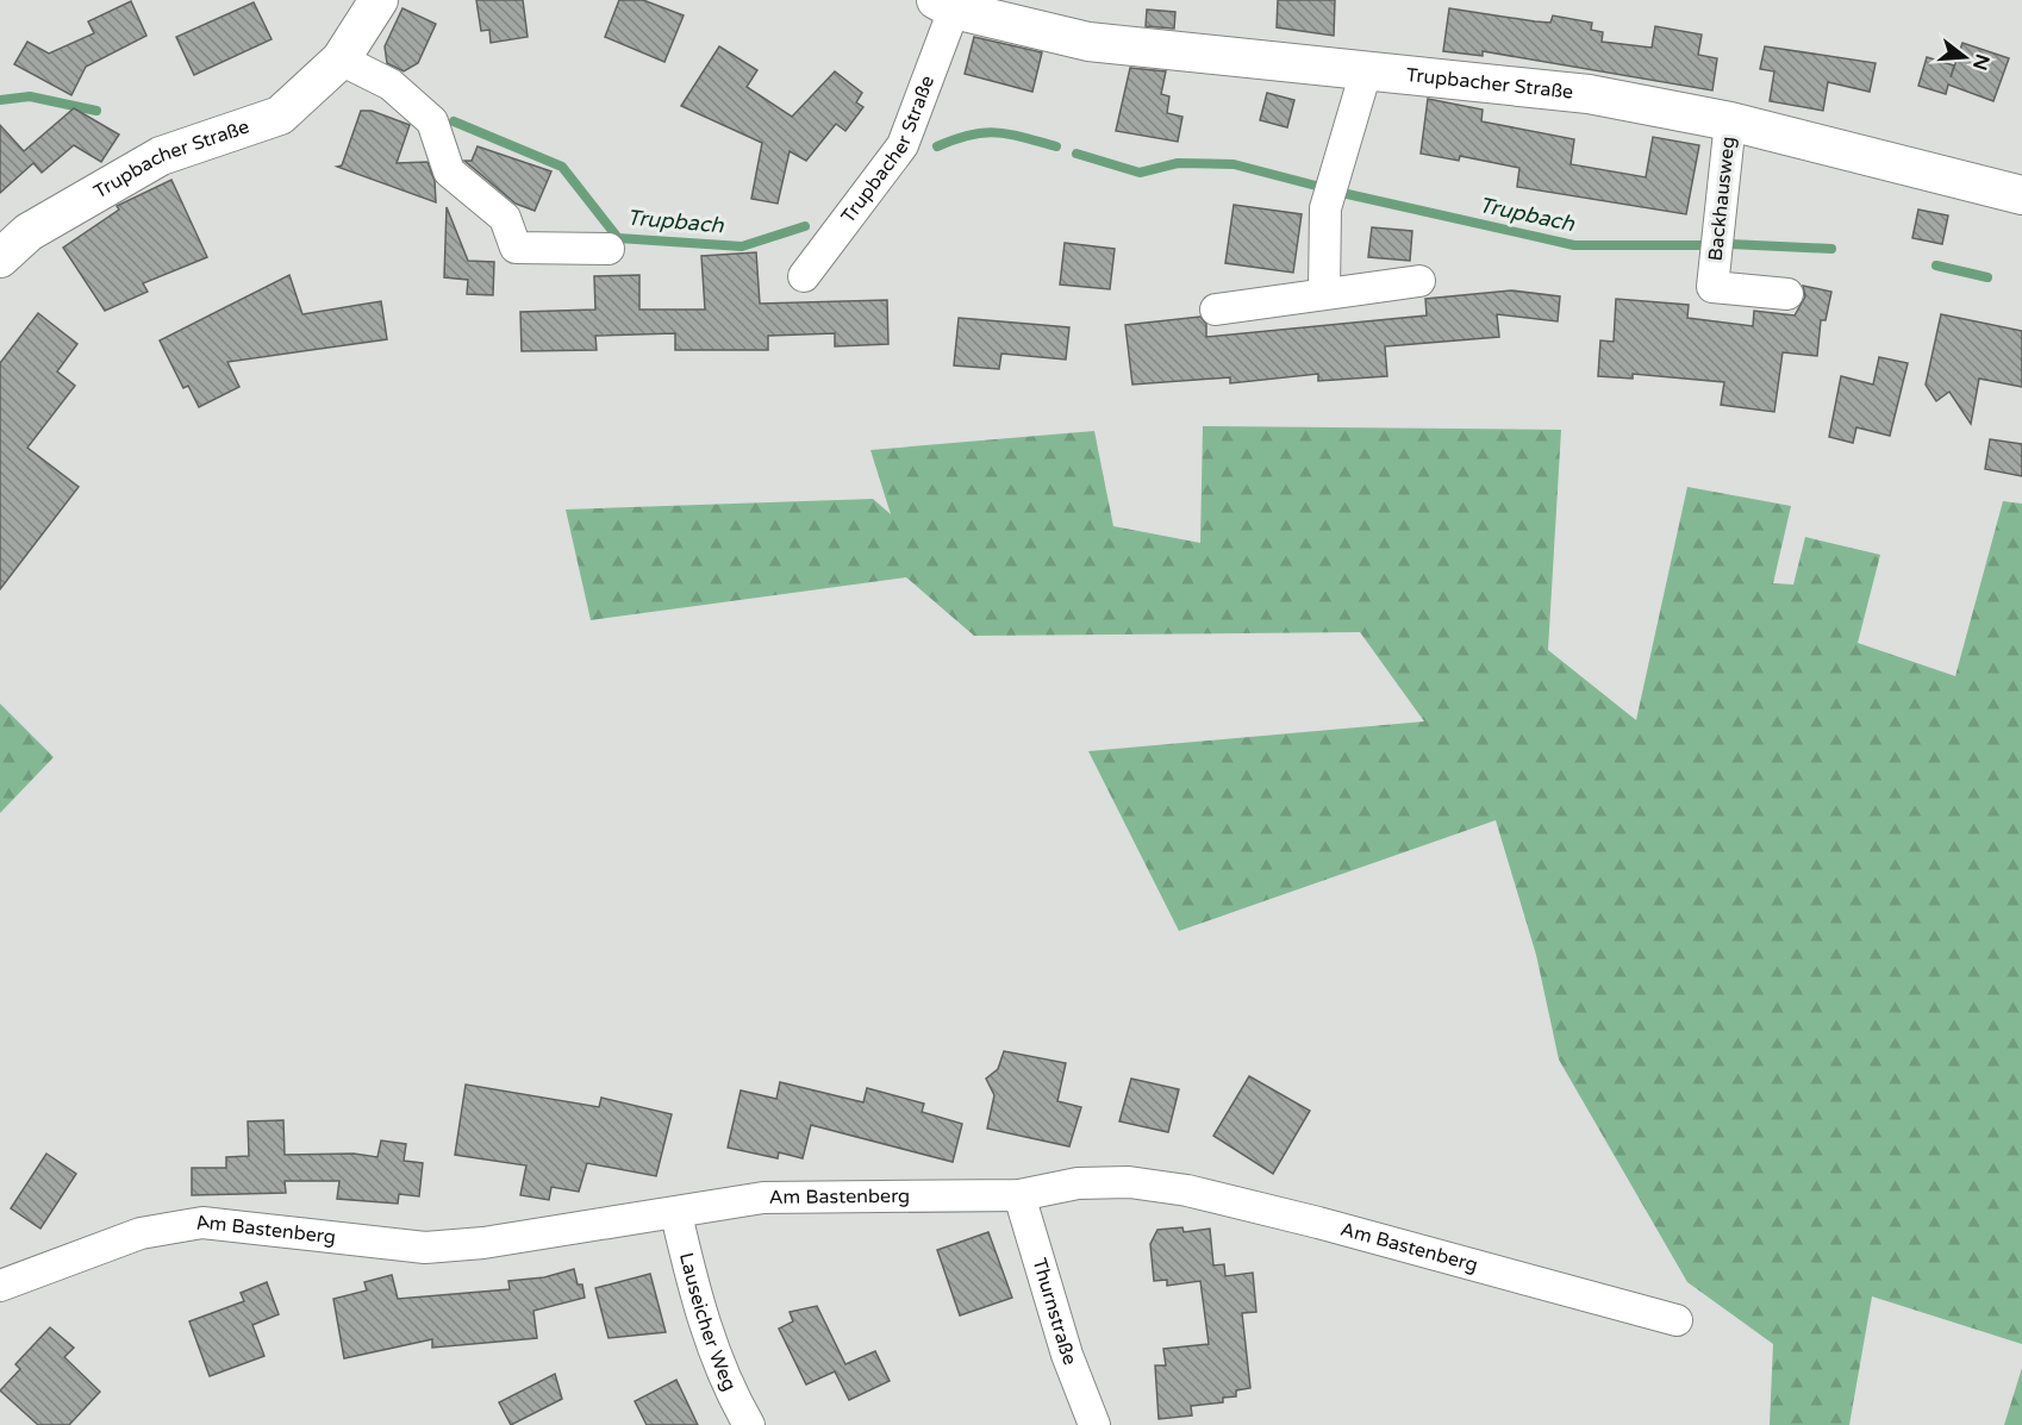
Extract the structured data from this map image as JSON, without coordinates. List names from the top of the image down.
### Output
{
  "streets": {
    "street": [
      "Trupbacher Straße",
      "Backhausweg",
      "Am Bastenberg",
      "Thurnstraße",
      "Lauseicher Weg"
    ]
  },
  "crossings": [
    ["Trupbacher Straße", "Backhausweg"],
    ["Am Bastenberg", "Thurnstraße"],
    ["Am Bastenberg", "Lauseicher Weg"]
  ],
  "water": ["Trupbach"],
  "north": "right"
}
